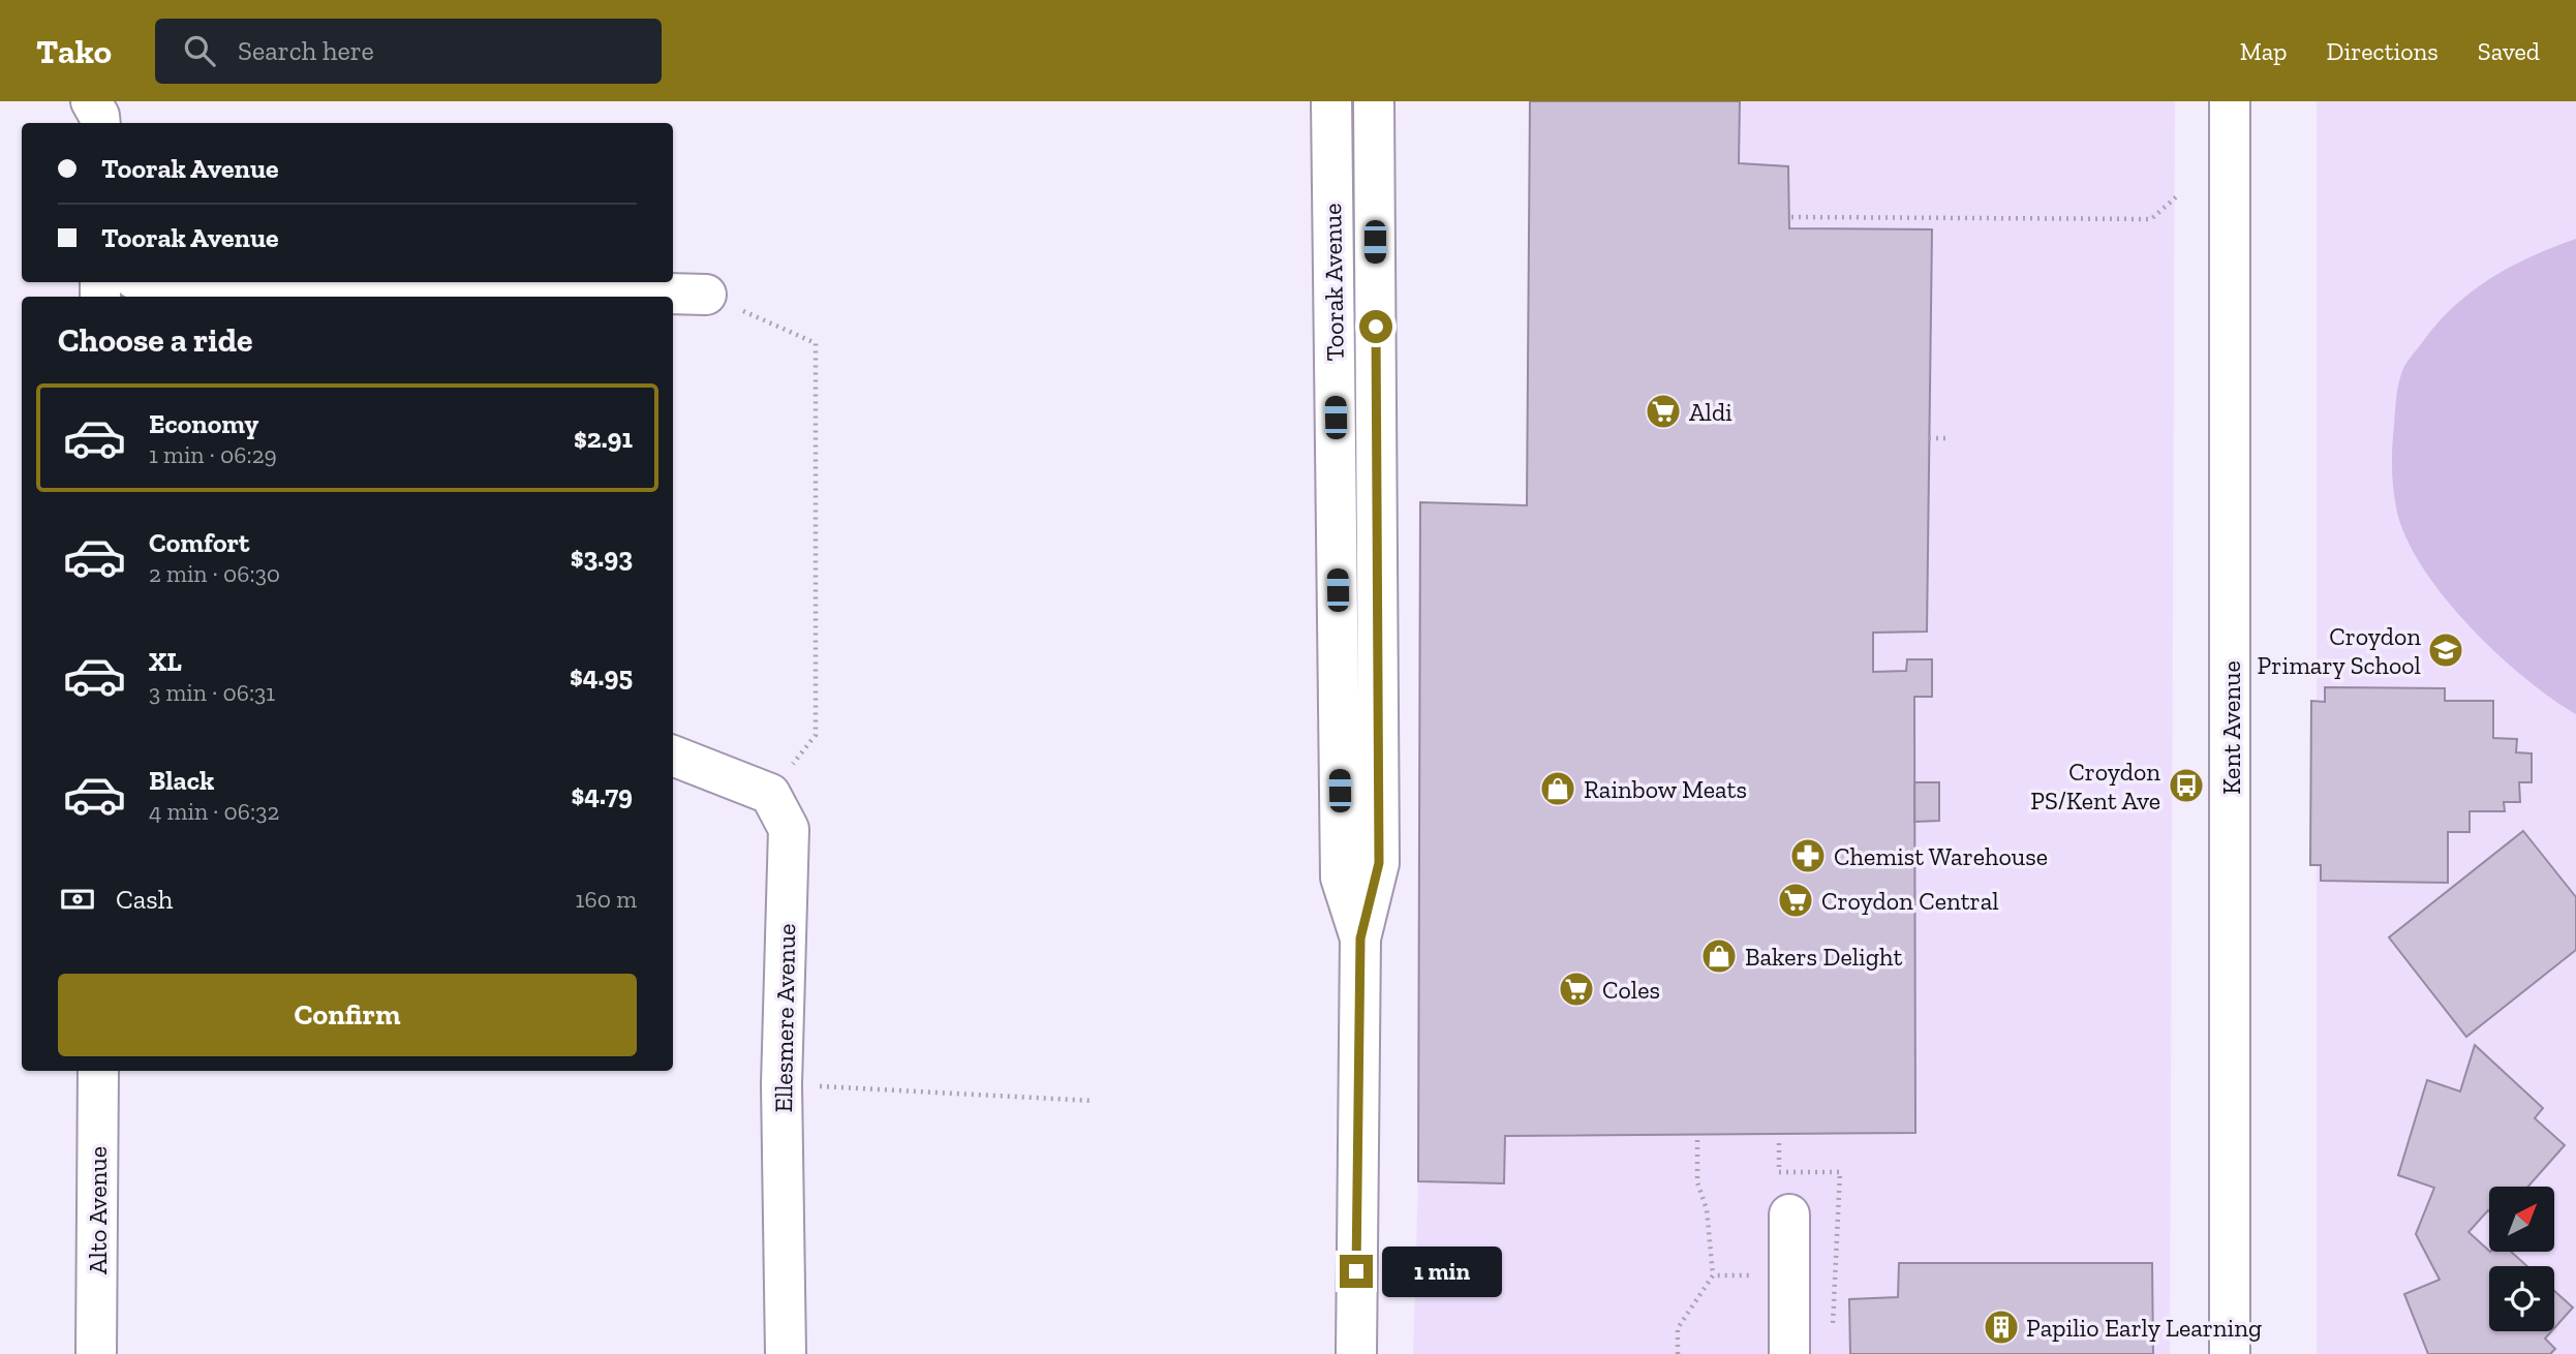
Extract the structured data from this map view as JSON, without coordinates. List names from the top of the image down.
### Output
{
  "streets": {
    "street": [
      "Toorak Avenue",
      "Kent Avenue",
      "Ellesmere Avenue",
      "Alto Avenue"
    ]
  },
  "places": {
    "supermarket": ["Aldi", "Croydon Central", "Coles"],
    "school or university": ["Croydon Primary School"],
    "bus stop": ["Croydon PS/Kent Ave"],
    "shop": ["Rainbow Meats", "Bakers Delight"],
    "pharmacy": ["Chemist Warehouse"],
    "building": ["Papilio Early Learning"]
  },
  "north": "top right",
  "page": {
    "header": "Tako",
    "search": "Search here",
    "nav": ["Map", "Directions", "Saved"],
    "banner": ["Toorak Avenue", "Toorak Avenue"],
    "heading": "Choose a ride",
    "list": [
      {
        "name": "Economy",
        "note": "1 min · 06:29",
        "value": "$2.91"
      },
      {
        "name": "Comfort",
        "note": "2 min · 06:30",
        "value": "$3.93"
      },
      {
        "name": "XL",
        "note": "3 min · 06:31",
        "value": "$4.95"
      },
      {
        "name": "Black",
        "note": "4 min · 06:32",
        "value": "$4.79"
      }
    ],
    "pay": ["Cash", "160 m"],
    "buttons": "Confirm",
    "bubble": "1 min"
  }
}
